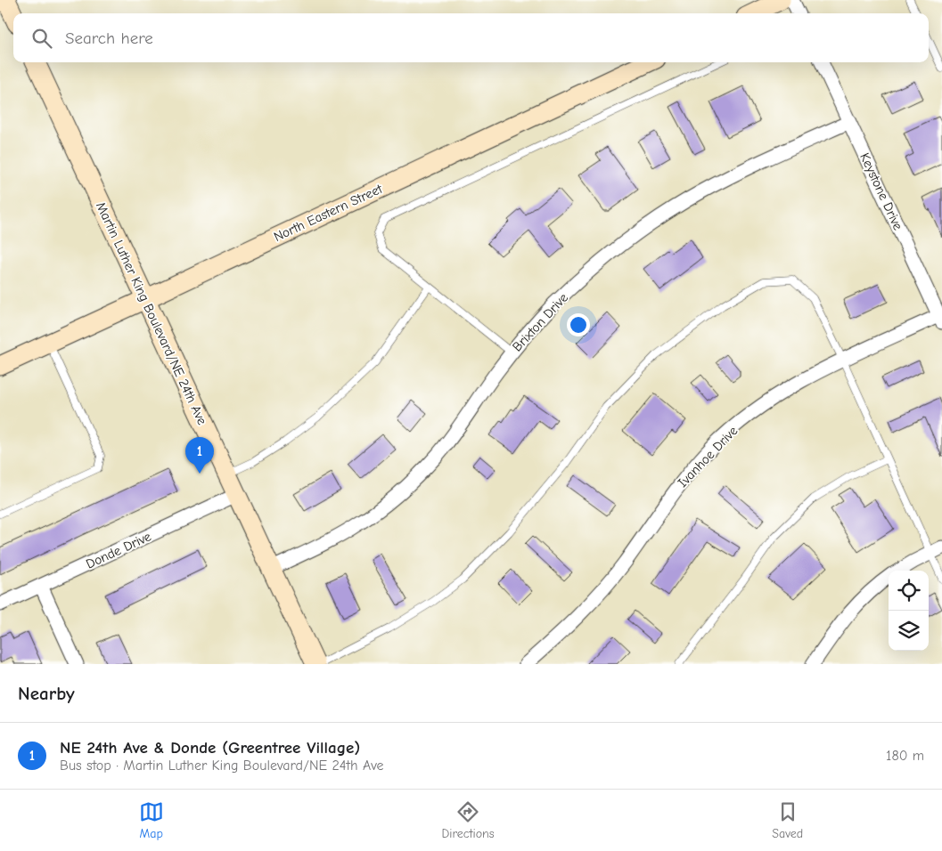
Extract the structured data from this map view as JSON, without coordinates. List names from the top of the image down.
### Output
{
  "streets": {
    "main road": ["North Eastern Street", "Martin Luther King Boulevard/NE 24th Ave"],
    "street": [
      "Keystone Drive",
      "Brixton Drive",
      "Ivanhoe Drive",
      "Donde Drive"
    ]
  },
  "crossings": [
    ["Keystone Drive", "Brixton Drive"],
    ["Keystone Drive", "Ivanhoe Drive"],
    ["North Eastern Street", "Martin Luther King Boulevard/NE 24th Ave"],
    ["Martin Luther King Boulevard/NE 24th Ave", "Brixton Drive"],
    ["Martin Luther King Boulevard/NE 24th Ave", "Donde Drive"]
  ],
  "page": {
    "search": "Search here",
    "pins": "1",
    "heading": "Nearby",
    "list": [
      {
        "mark": "1",
        "name": "NE 24th Ave & Donde (Greentree Village)",
        "note": "Bus stop · Martin Luther King Boulevard/NE 24th Ave",
        "value": "180 m"
      }
    ],
    "nav": ["Map", "Directions", "Saved"]
  }
}
